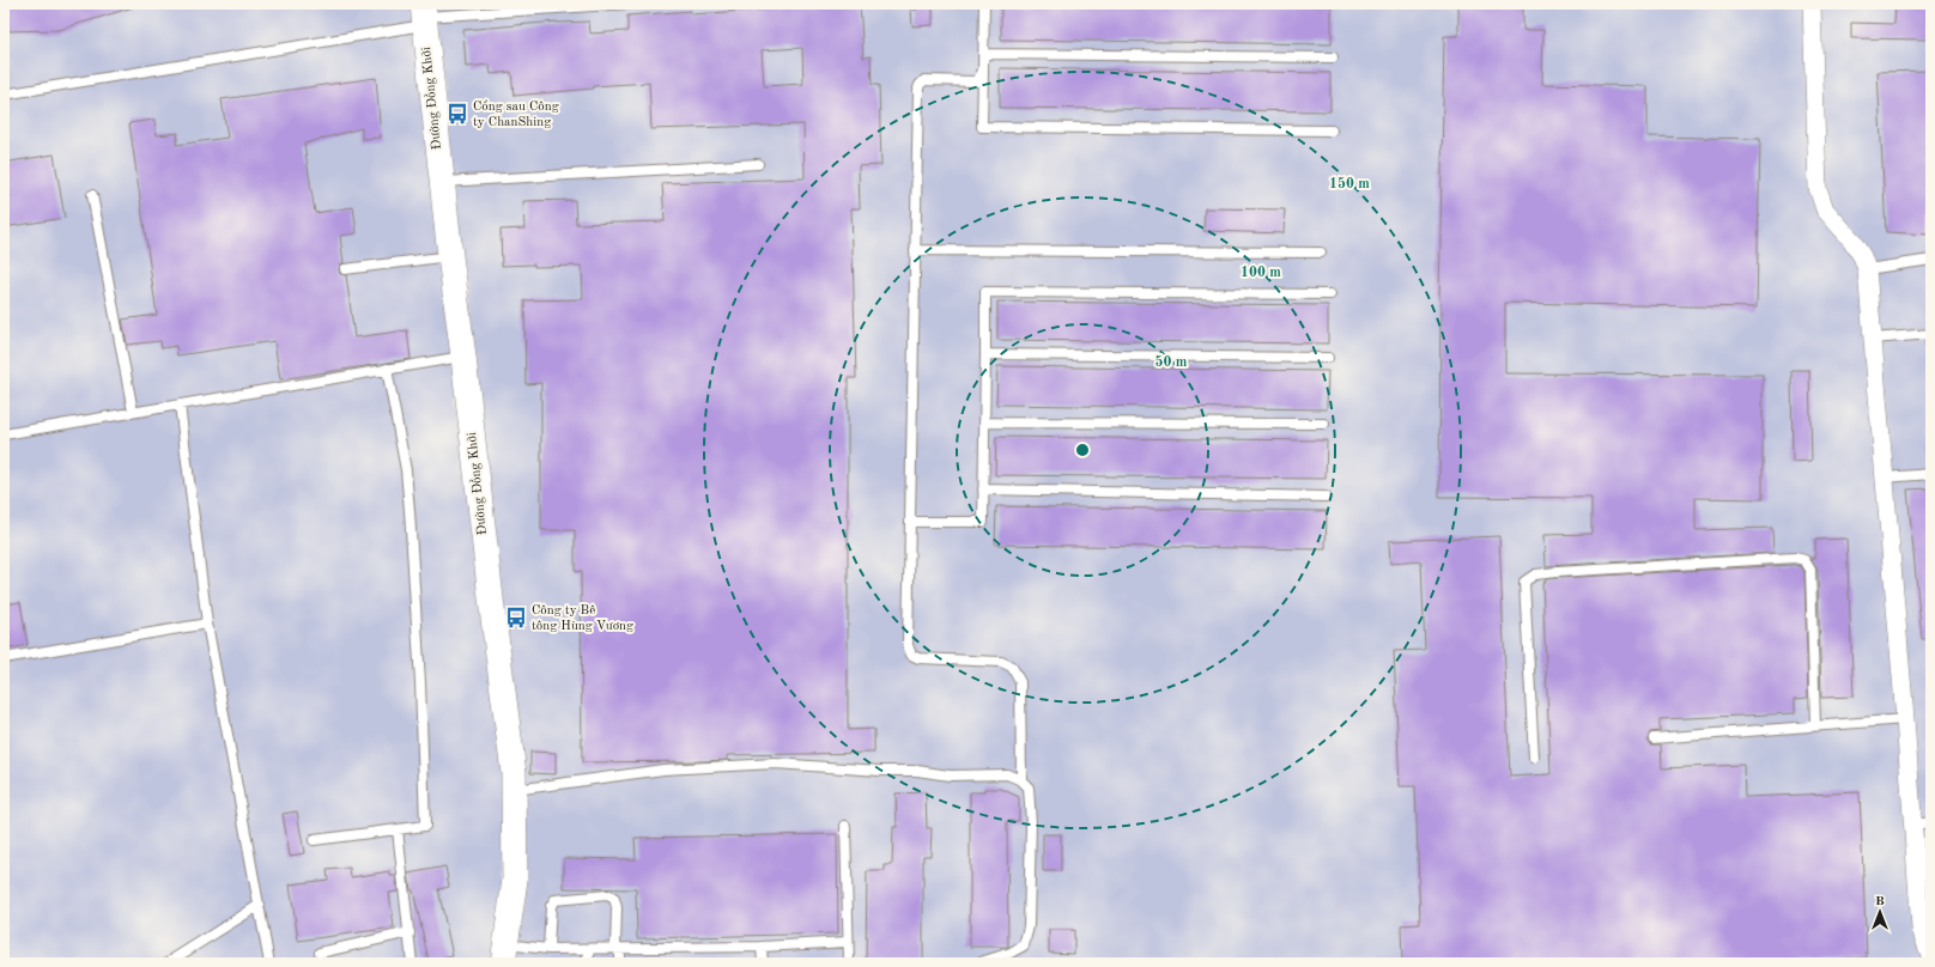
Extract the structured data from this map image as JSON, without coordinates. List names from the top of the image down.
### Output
{
  "streets": {
    "main road": ["Đường Đồng Khởi"]
  },
  "places": {
    "bus stop": ["Cổng sau Công ty ChanShing", "Công ty Bê tông Hùng Vương"]
  },
  "north": "top",
  "rings": ["150 m", "100 m", "50 m"]
}
